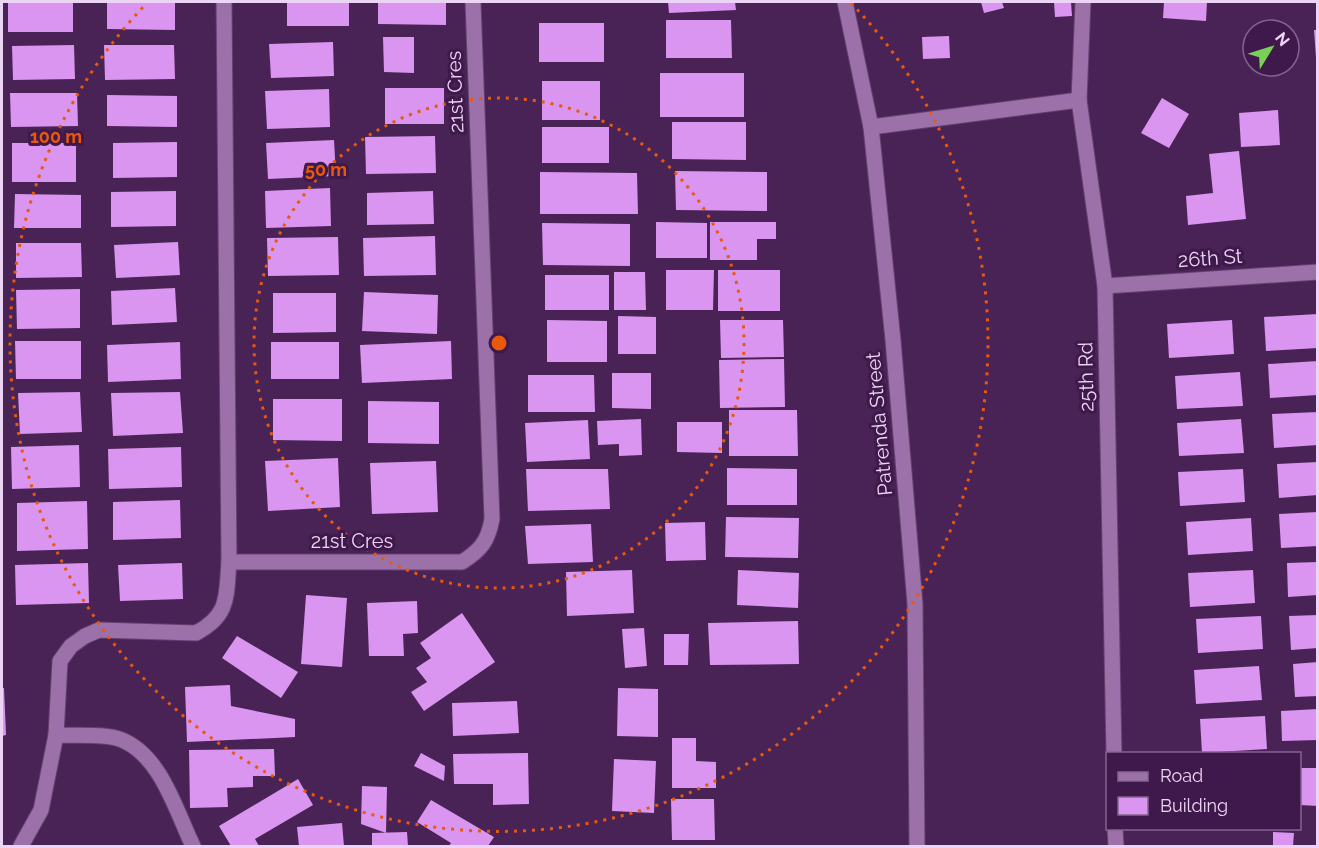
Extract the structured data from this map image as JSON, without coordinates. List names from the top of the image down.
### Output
{
  "streets": {
    "street": [
      "21st Cres",
      "26th St",
      "25th Rd",
      "Patrenda Street"
    ]
  },
  "crossings": [
    ["26th St", "25th Rd"]
  ],
  "legend": ["Road", "Building"],
  "north": "top right",
  "rings": ["100 m", "50 m"]
}
